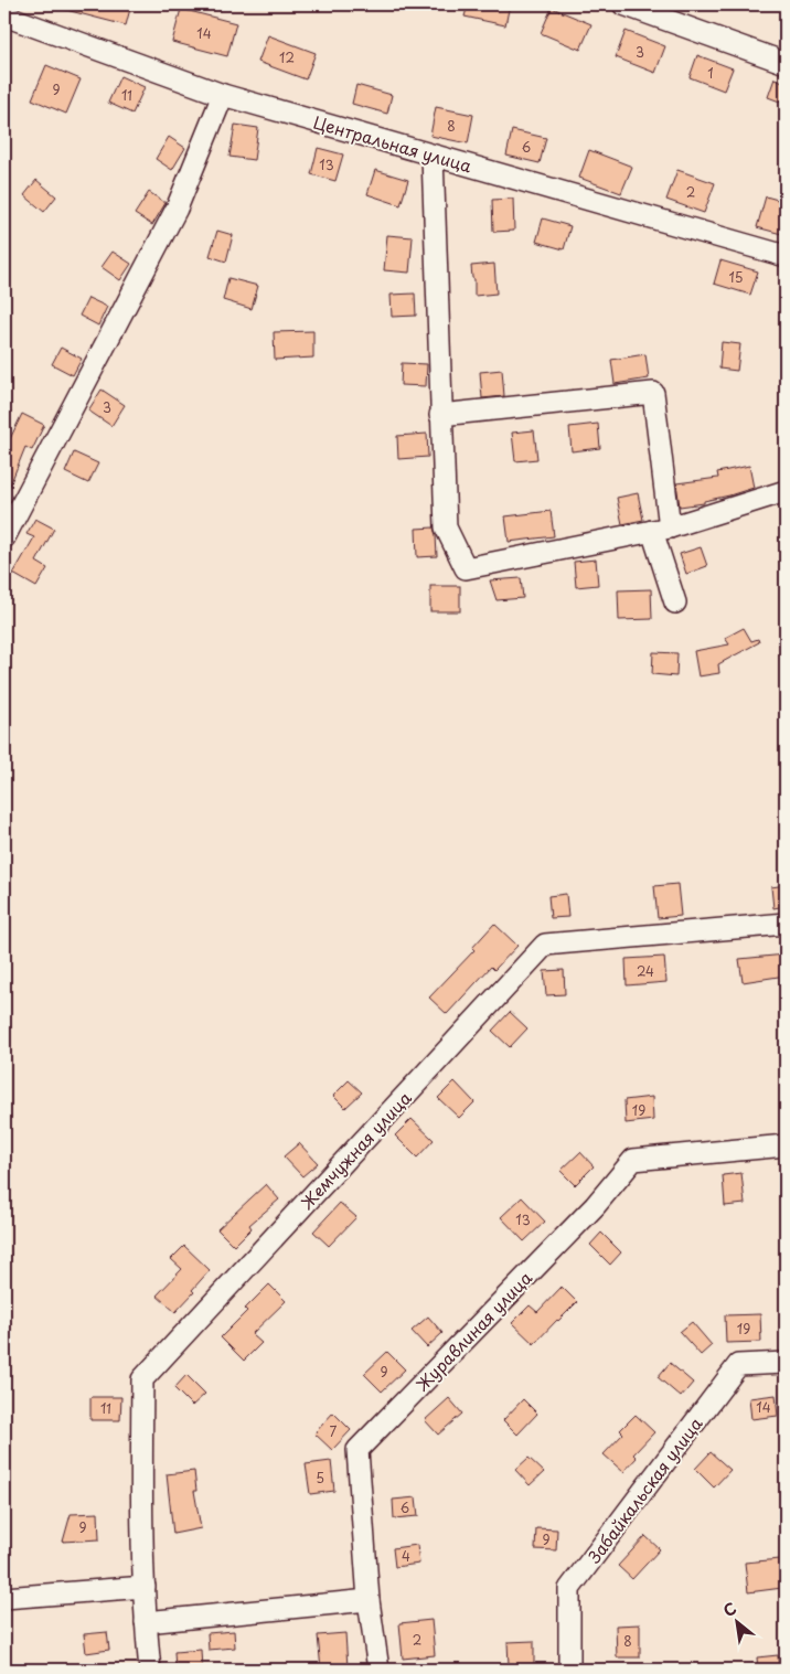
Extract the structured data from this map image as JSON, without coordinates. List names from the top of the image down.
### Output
{
  "streets": {
    "street": [
      "Центральная улица",
      "Жемчужная улица",
      "Журавлиная улица",
      "Забайкальская улица"
    ]
  },
  "house_numbers": [
    "14",
    "3",
    "12",
    "1",
    "9",
    "11",
    "8",
    "6",
    "13",
    "2",
    "15",
    "3",
    "24",
    "19",
    "13",
    "19",
    "9",
    "14",
    "11",
    "7",
    "5",
    "6",
    "9",
    "9",
    "4",
    "2",
    "8"
  ],
  "north": "top left"
}
